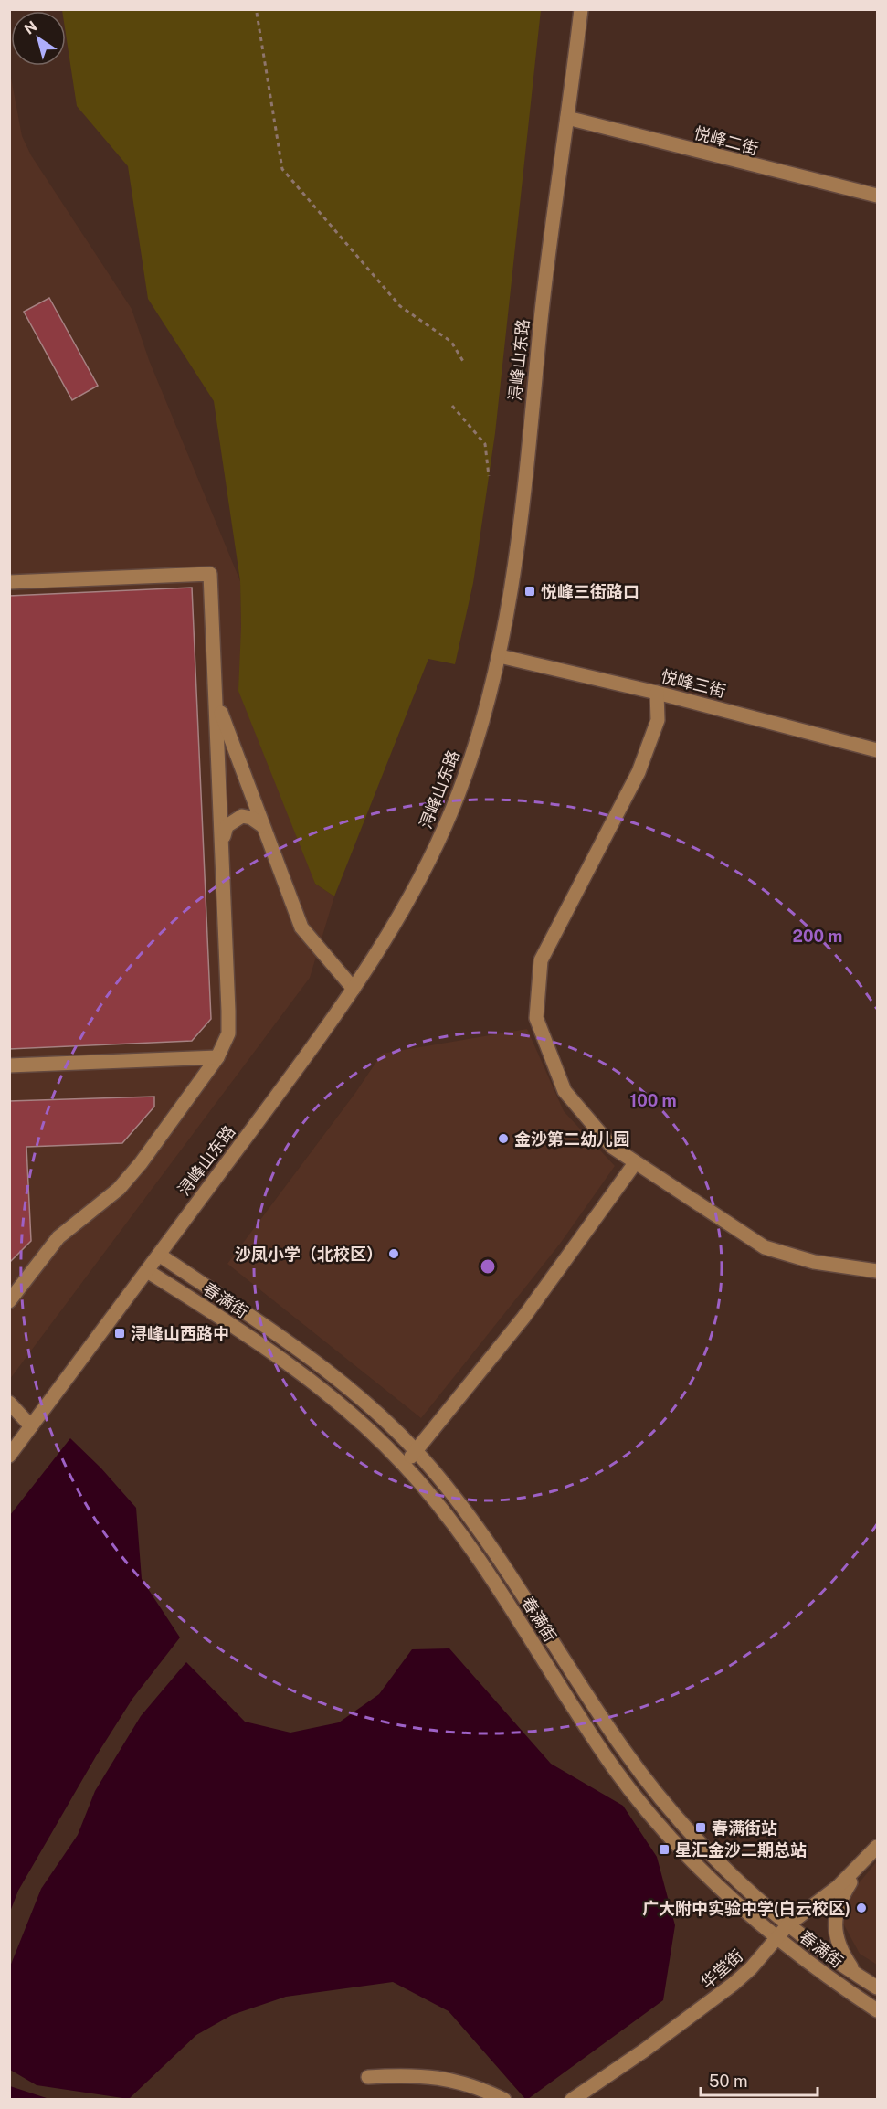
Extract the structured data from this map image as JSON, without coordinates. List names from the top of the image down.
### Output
{
  "streets": {
    "street": [
      "悦峰二街",
      "浔峰山东路",
      "悦峰三街",
      "春满街",
      "华堂街"
    ]
  },
  "crossings": [
    ["悦峰二街", "浔峰山东路"],
    ["浔峰山东路", "悦峰三街"],
    ["浔峰山东路", "春满街"],
    ["春满街", "华堂街"]
  ],
  "places": {
    "transit": [
      "悦峰三街路口",
      "浔峰山西路中",
      "春满街站",
      "星汇金沙二期总站"
    ],
    "other": ["金沙第二幼儿园", "沙凤小学（北校区）", "广大附中实验中学(白云校区)"]
  },
  "scale_bar": "50 m",
  "north": "top left",
  "rings": ["200 m", "100 m"]
}
